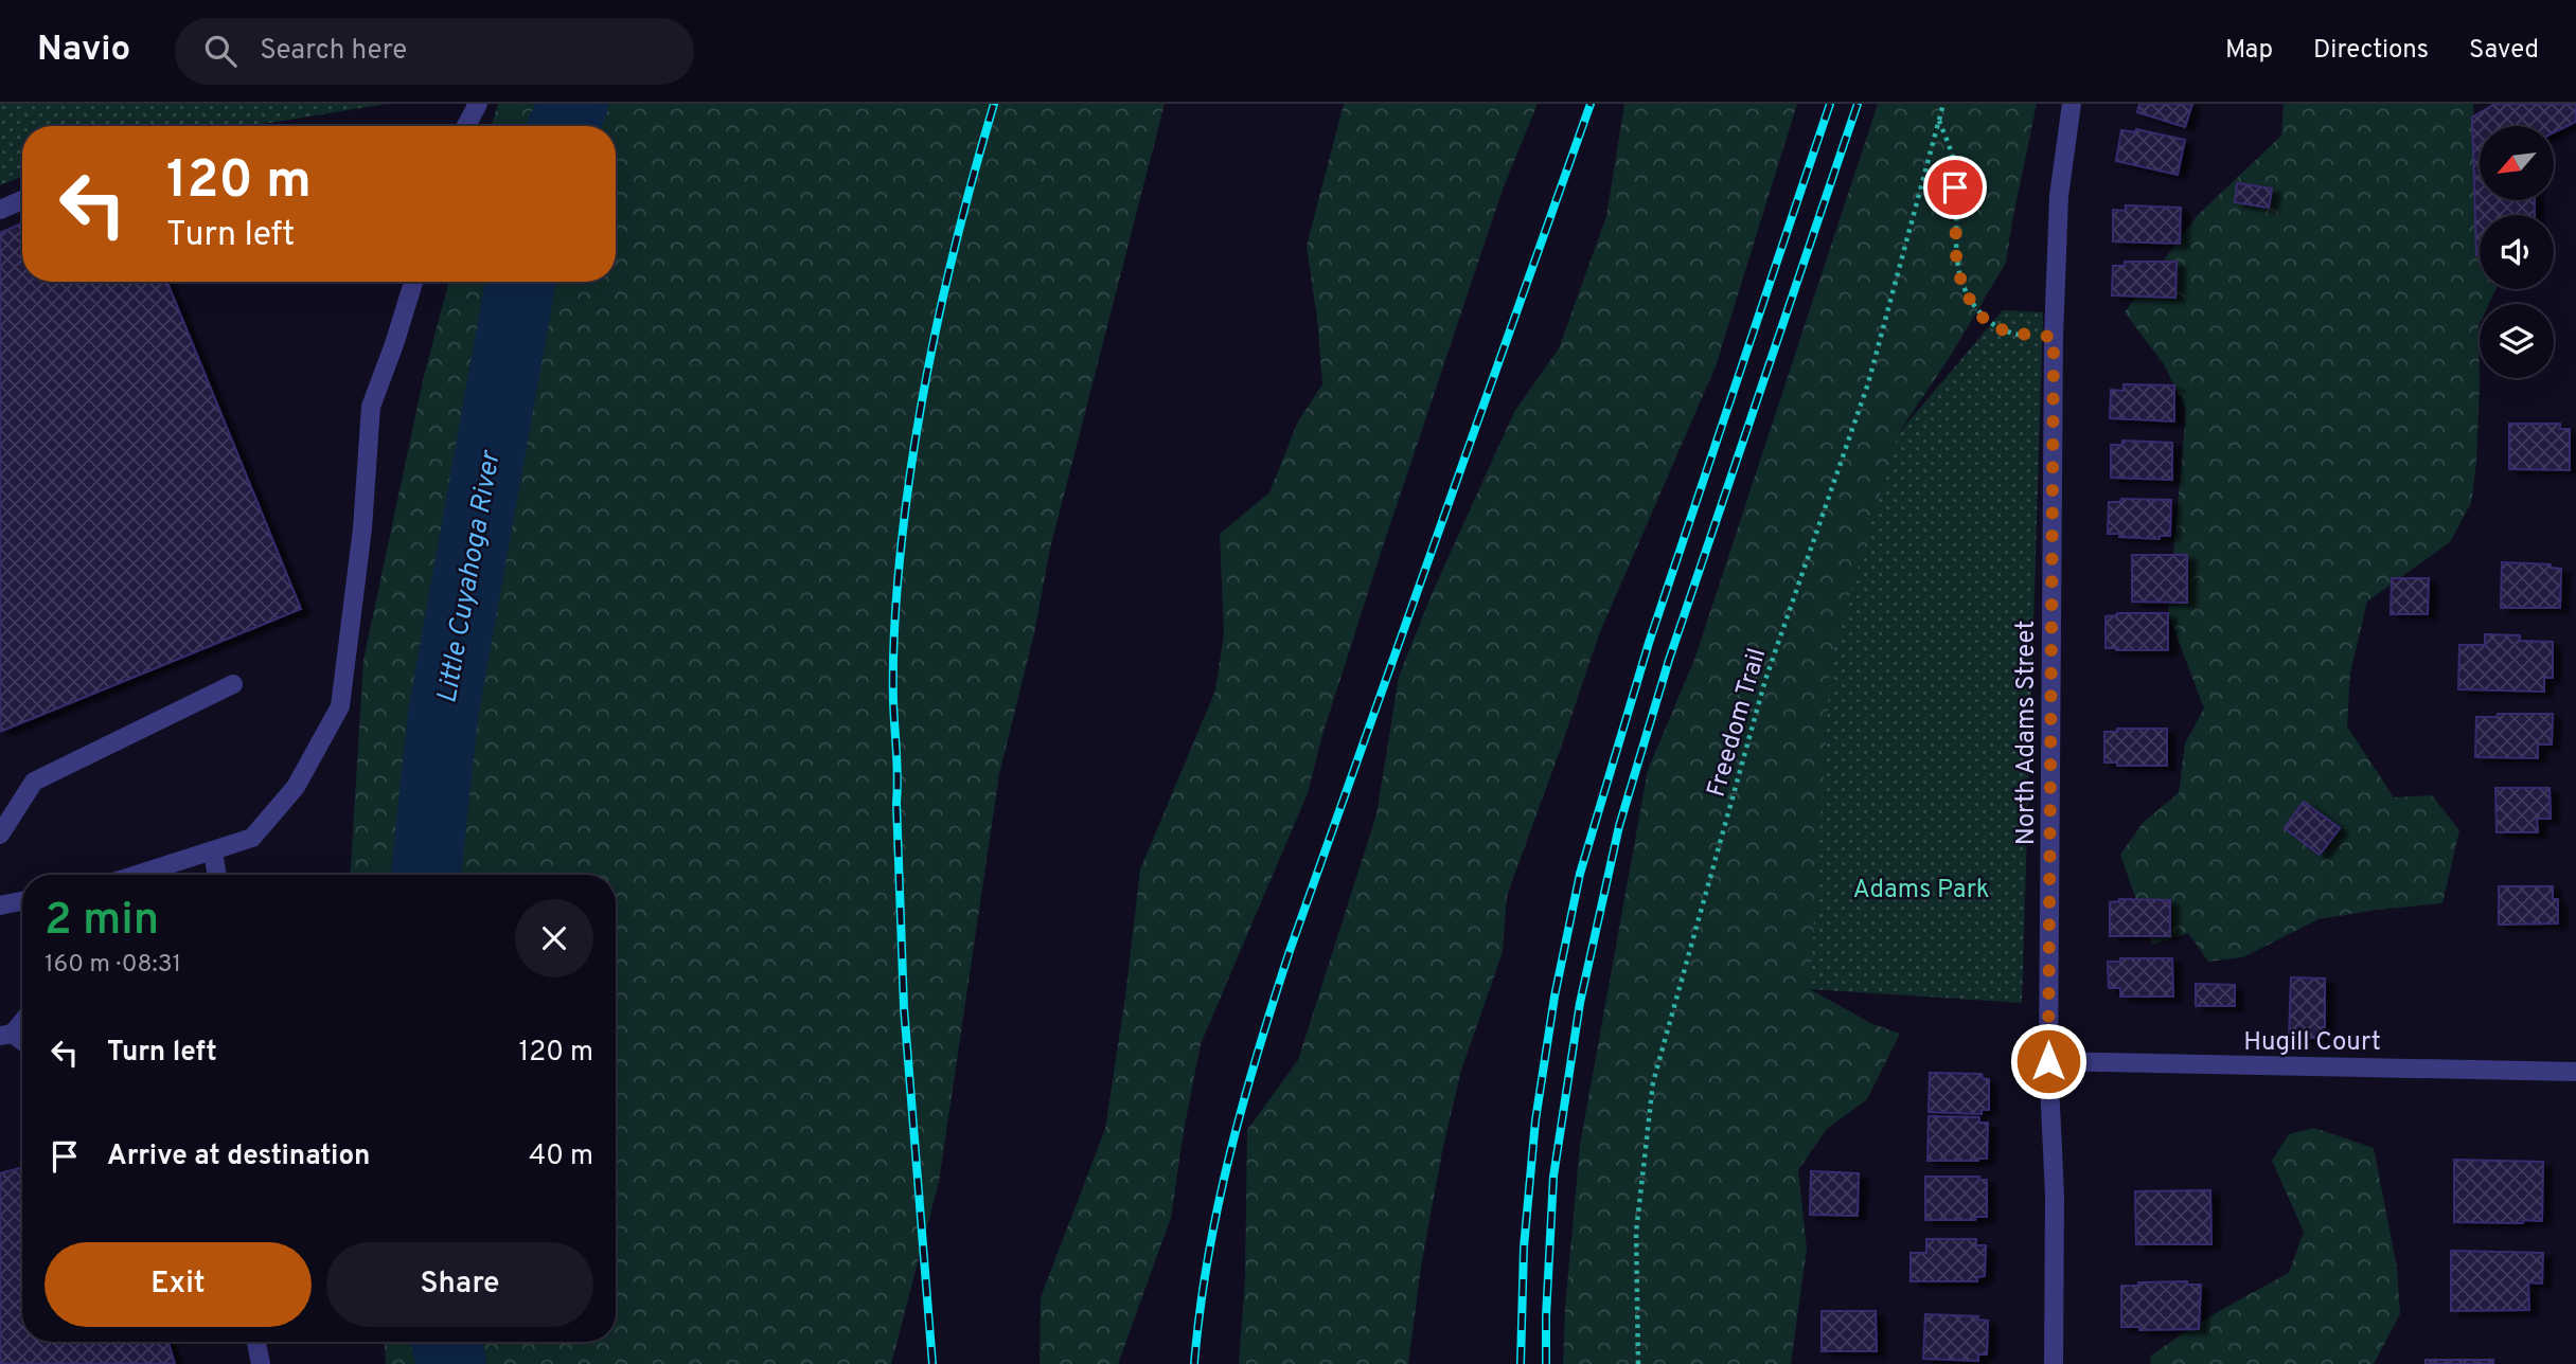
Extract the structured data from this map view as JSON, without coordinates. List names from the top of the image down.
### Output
{
  "streets": {
    "street": ["North Adams Street", "Hugill Court"],
    "path": ["Freedom Trail"]
  },
  "crossings": [
    ["North Adams Street", "Hugill Court"]
  ],
  "water": ["Little Cuyahoga River"],
  "parks": ["Adams Park"],
  "north": "bottom left",
  "page": {
    "header": "Navio",
    "search": "Search here",
    "nav": ["Map", "Directions", "Saved"],
    "turn": ["120 m", "Turn left"],
    "heading": ["2 min", "160 m · 08:31"],
    "list": [
      {
        "name": "Turn left",
        "value": "120 m"
      },
      {
        "name": "Arrive at destination",
        "value": "40 m"
      }
    ],
    "buttons": ["Exit", "Share"]
  }
}
